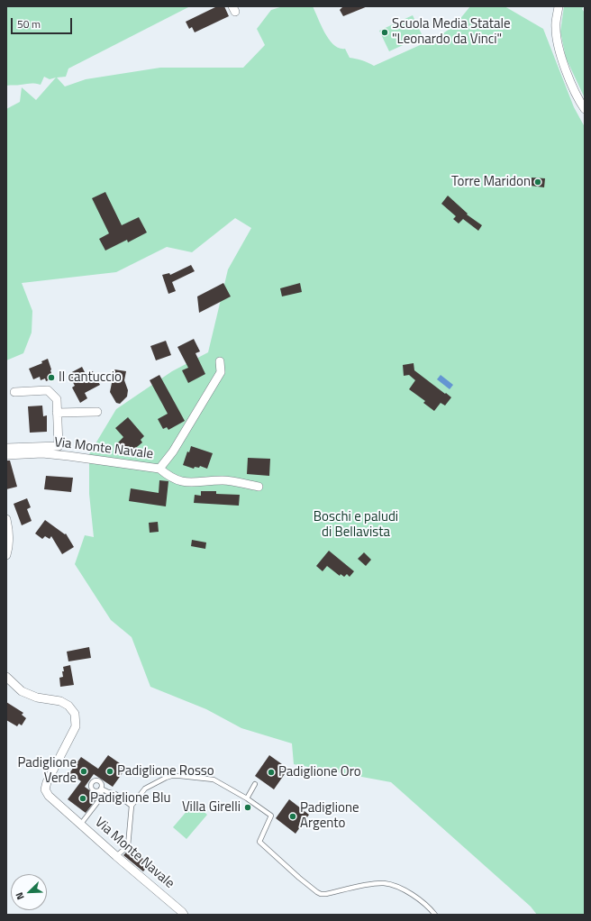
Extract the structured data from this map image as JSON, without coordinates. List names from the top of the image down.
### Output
{
  "streets": {
    "street": ["Via Monte Navale"]
  },
  "parks": ["Boschi e paludi di Bellavista"],
  "places": [
    "Scuola Media Statale \"Leonardo da Vinci\"",
    "Torre Maridon",
    "Il cantuccio",
    "Padiglione Verde",
    "Padiglione Rosso",
    "Padiglione Oro",
    "Padiglione Blu",
    "Villa Girelli",
    "Padiglione Argento"
  ],
  "scale_bar": "50 m",
  "north": "bottom left"
}
